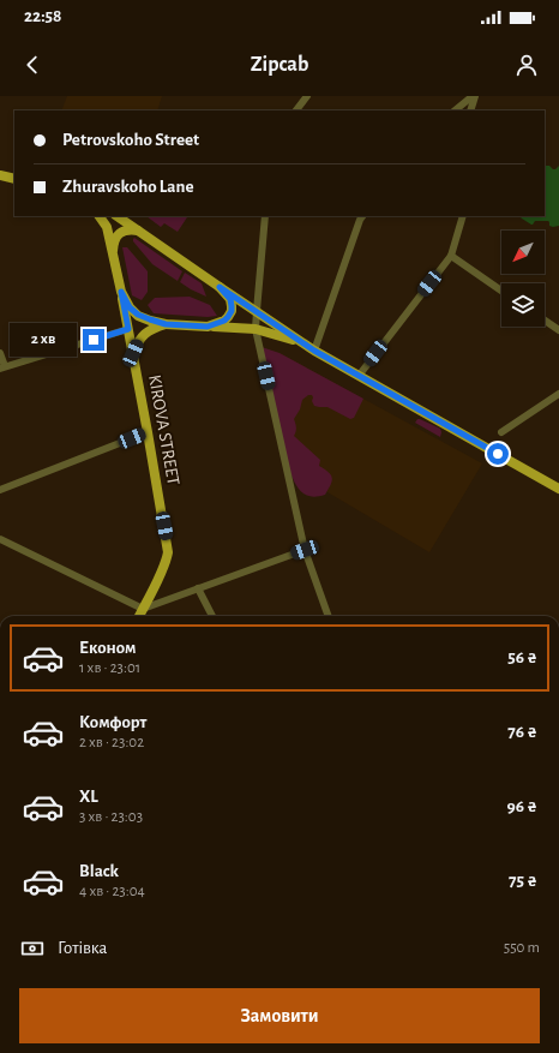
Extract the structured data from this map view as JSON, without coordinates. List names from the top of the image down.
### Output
{
  "streets": {
    "main road": ["KIROVA STREET"]
  },
  "north": "bottom left",
  "page": {
    "status": "22:58",
    "header": "Zipcab",
    "banner": ["Petrovskoho Street", "Zhuravskoho Lane"],
    "bubble": "2 хв",
    "list": [
      {
        "name": "Економ",
        "note": "1 хв · 23:01",
        "value": "56 ₴"
      },
      {
        "name": "Комфорт",
        "note": "2 хв · 23:02",
        "value": "76 ₴"
      },
      {
        "name": "XL",
        "note": "3 хв · 23:03",
        "value": "96 ₴"
      },
      {
        "name": "Black",
        "note": "4 хв · 23:04",
        "value": "75 ₴"
      }
    ],
    "pay": ["Готівка", "550 m"],
    "buttons": "Замовити"
  }
}
